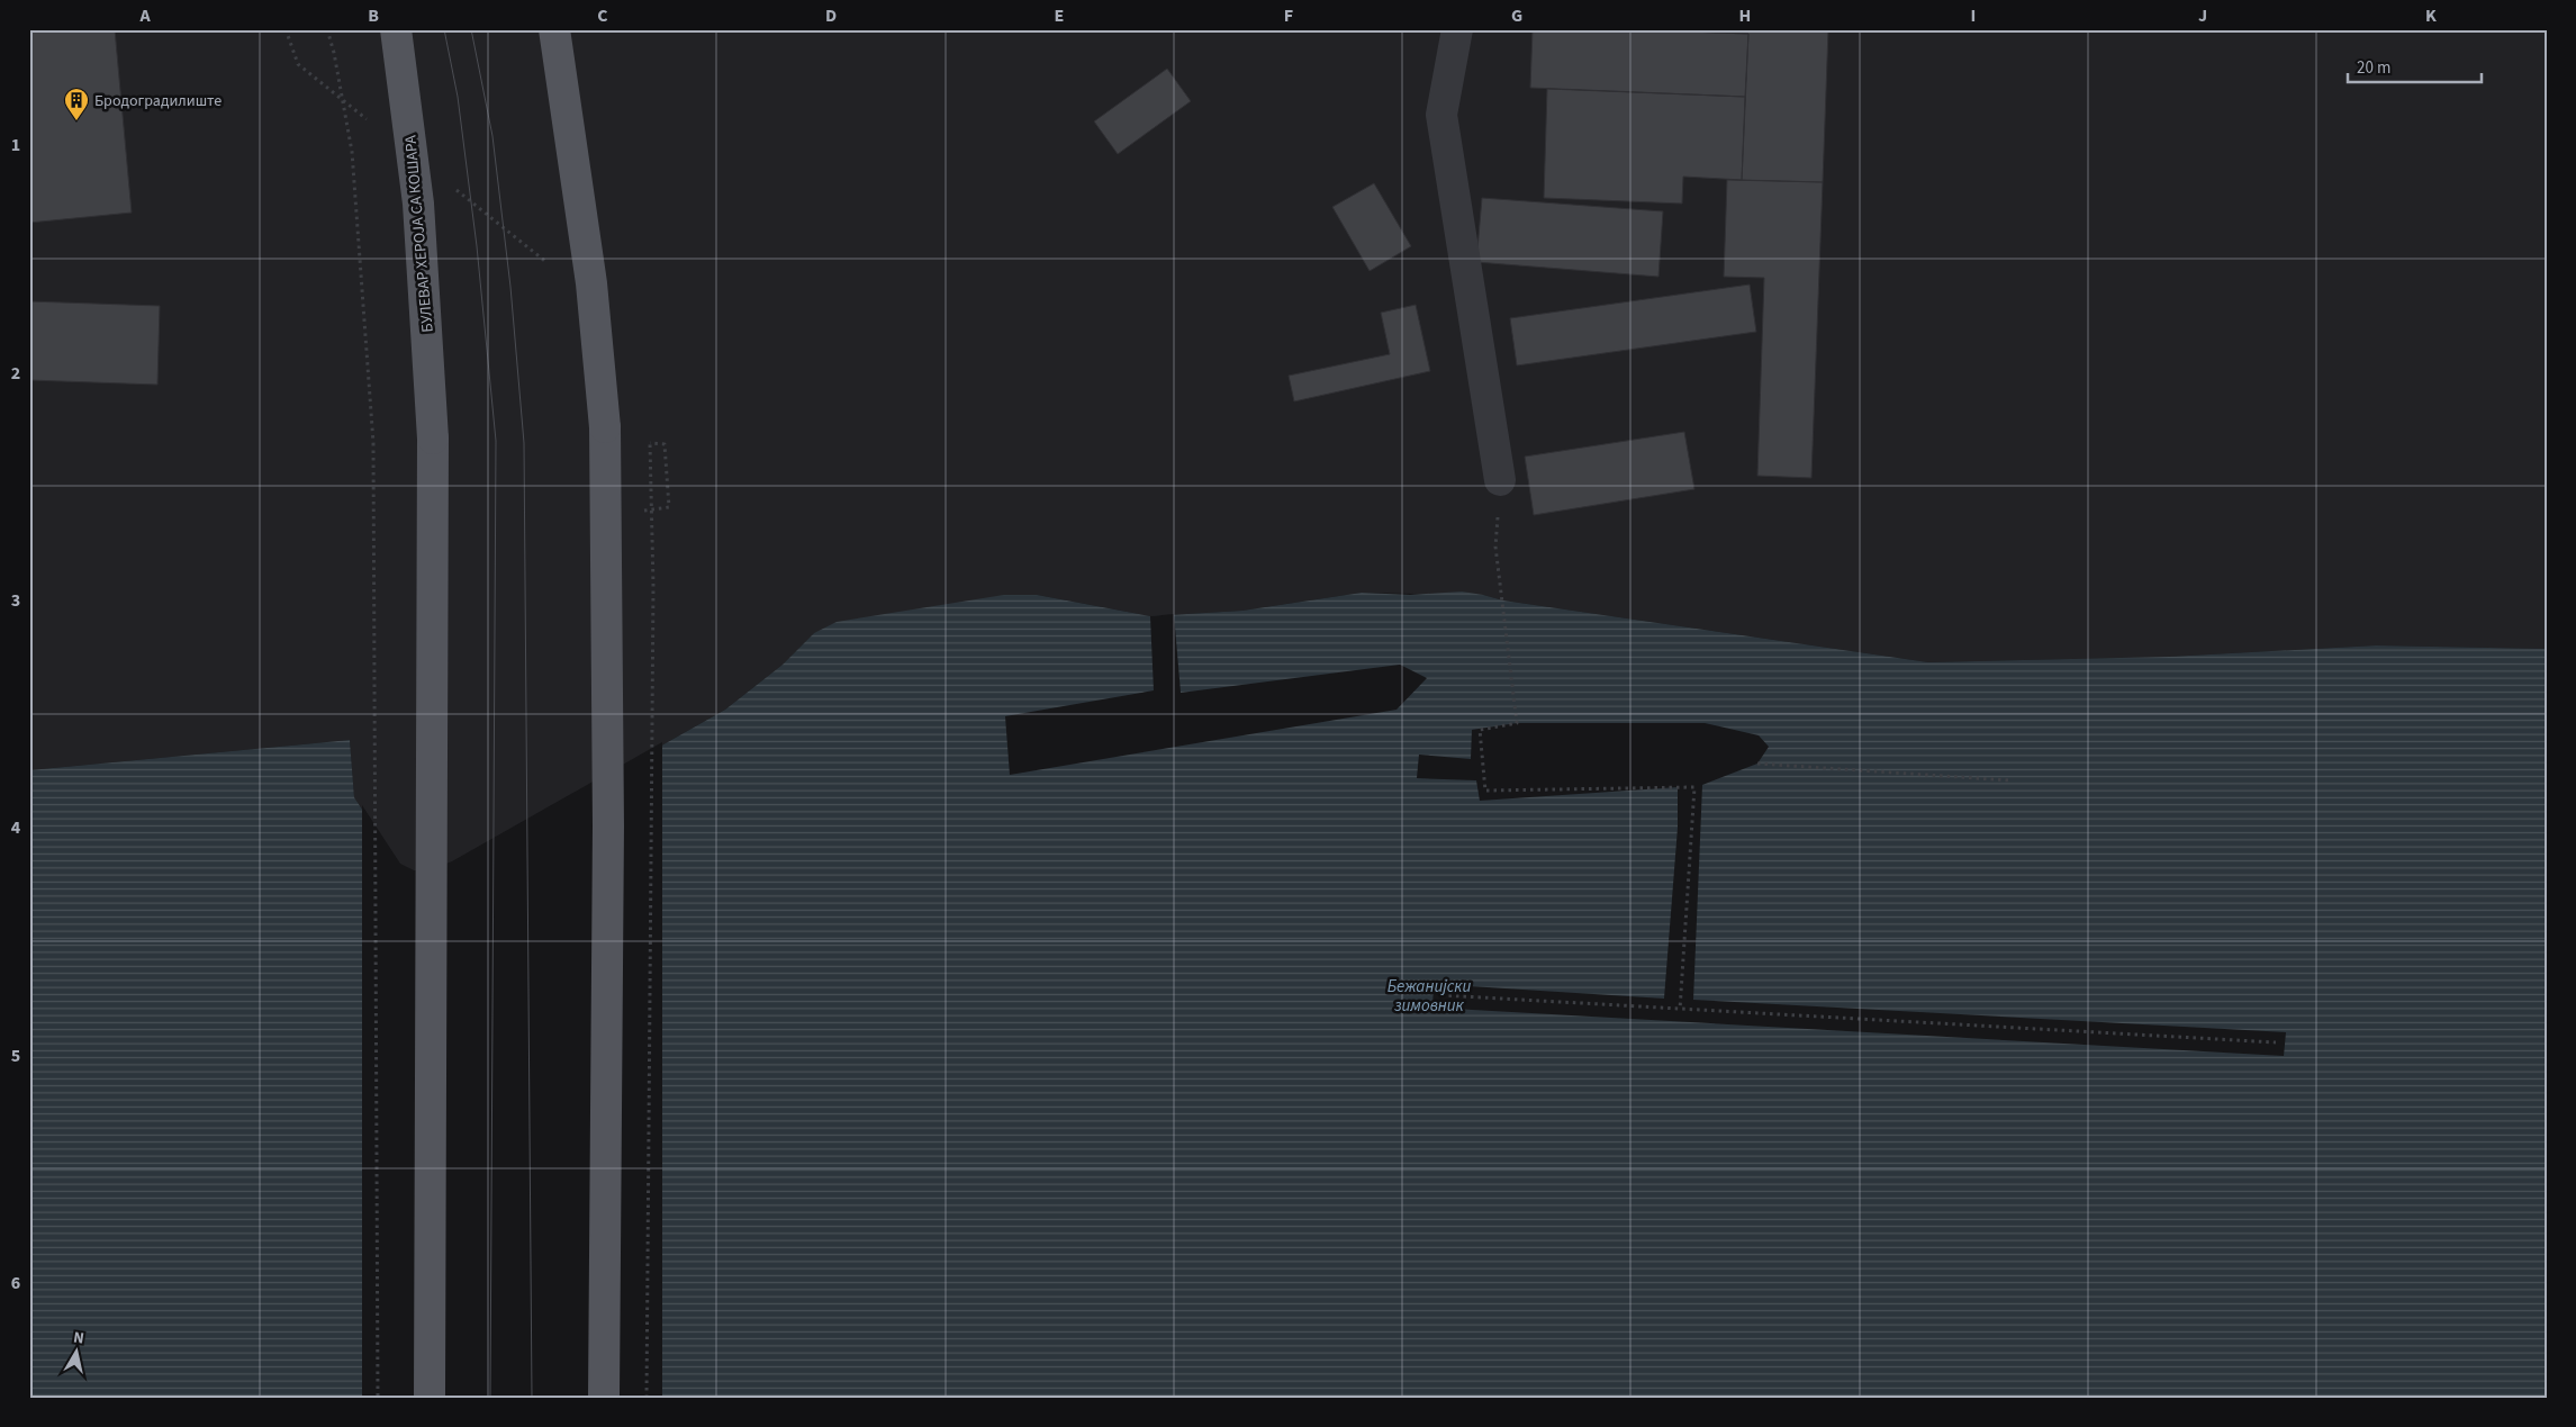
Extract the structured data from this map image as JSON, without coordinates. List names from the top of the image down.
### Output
{
  "streets": {
    "main road": ["БУЛЕВАР ХЕРОЈА СА КОШАРА"]
  },
  "water": ["Бежанијски зимовник"],
  "places": {
    "building": ["Бродоградилиште"]
  },
  "scale_bar": "20 m",
  "north": "top",
  "grid": {
    "columns": [
      "A",
      "B",
      "C",
      "D",
      "E",
      "F",
      "G",
      "H",
      "I",
      "J",
      "K"
    ],
    "rows": [
      "1",
      "2",
      "3",
      "4",
      "5",
      "6"
    ]
  }
}
